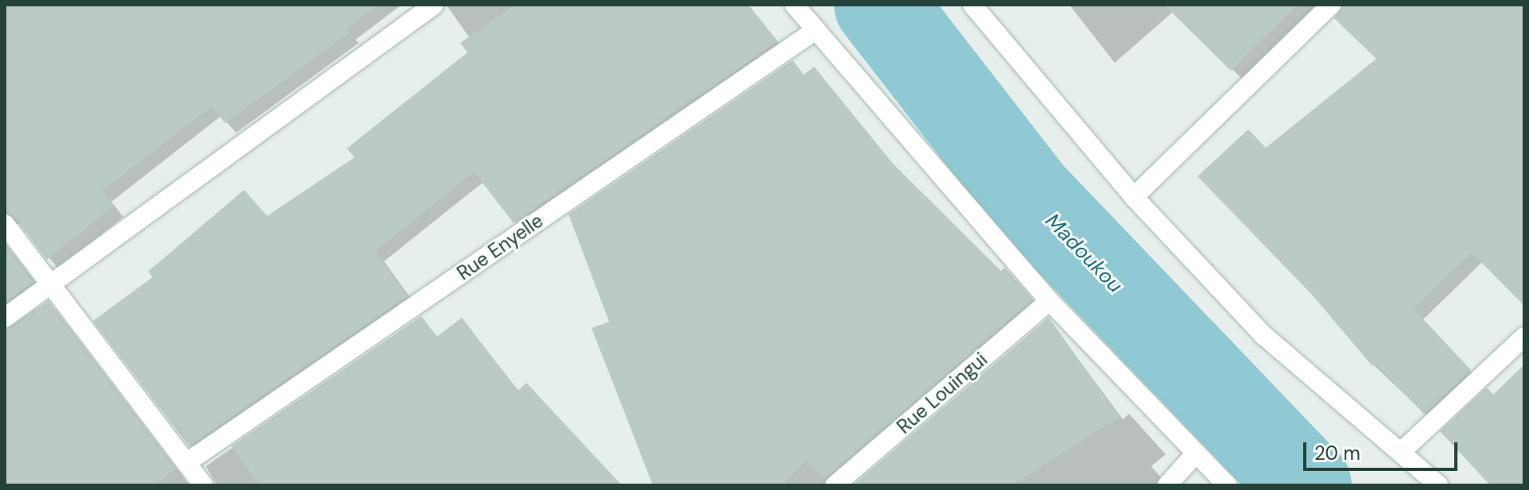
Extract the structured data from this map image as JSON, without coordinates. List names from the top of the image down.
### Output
{
  "streets": {
    "street": ["Rue Enyelle", "Rue Louingui"]
  },
  "water": ["Madoukou"],
  "scale_bar": "20 m"
}
